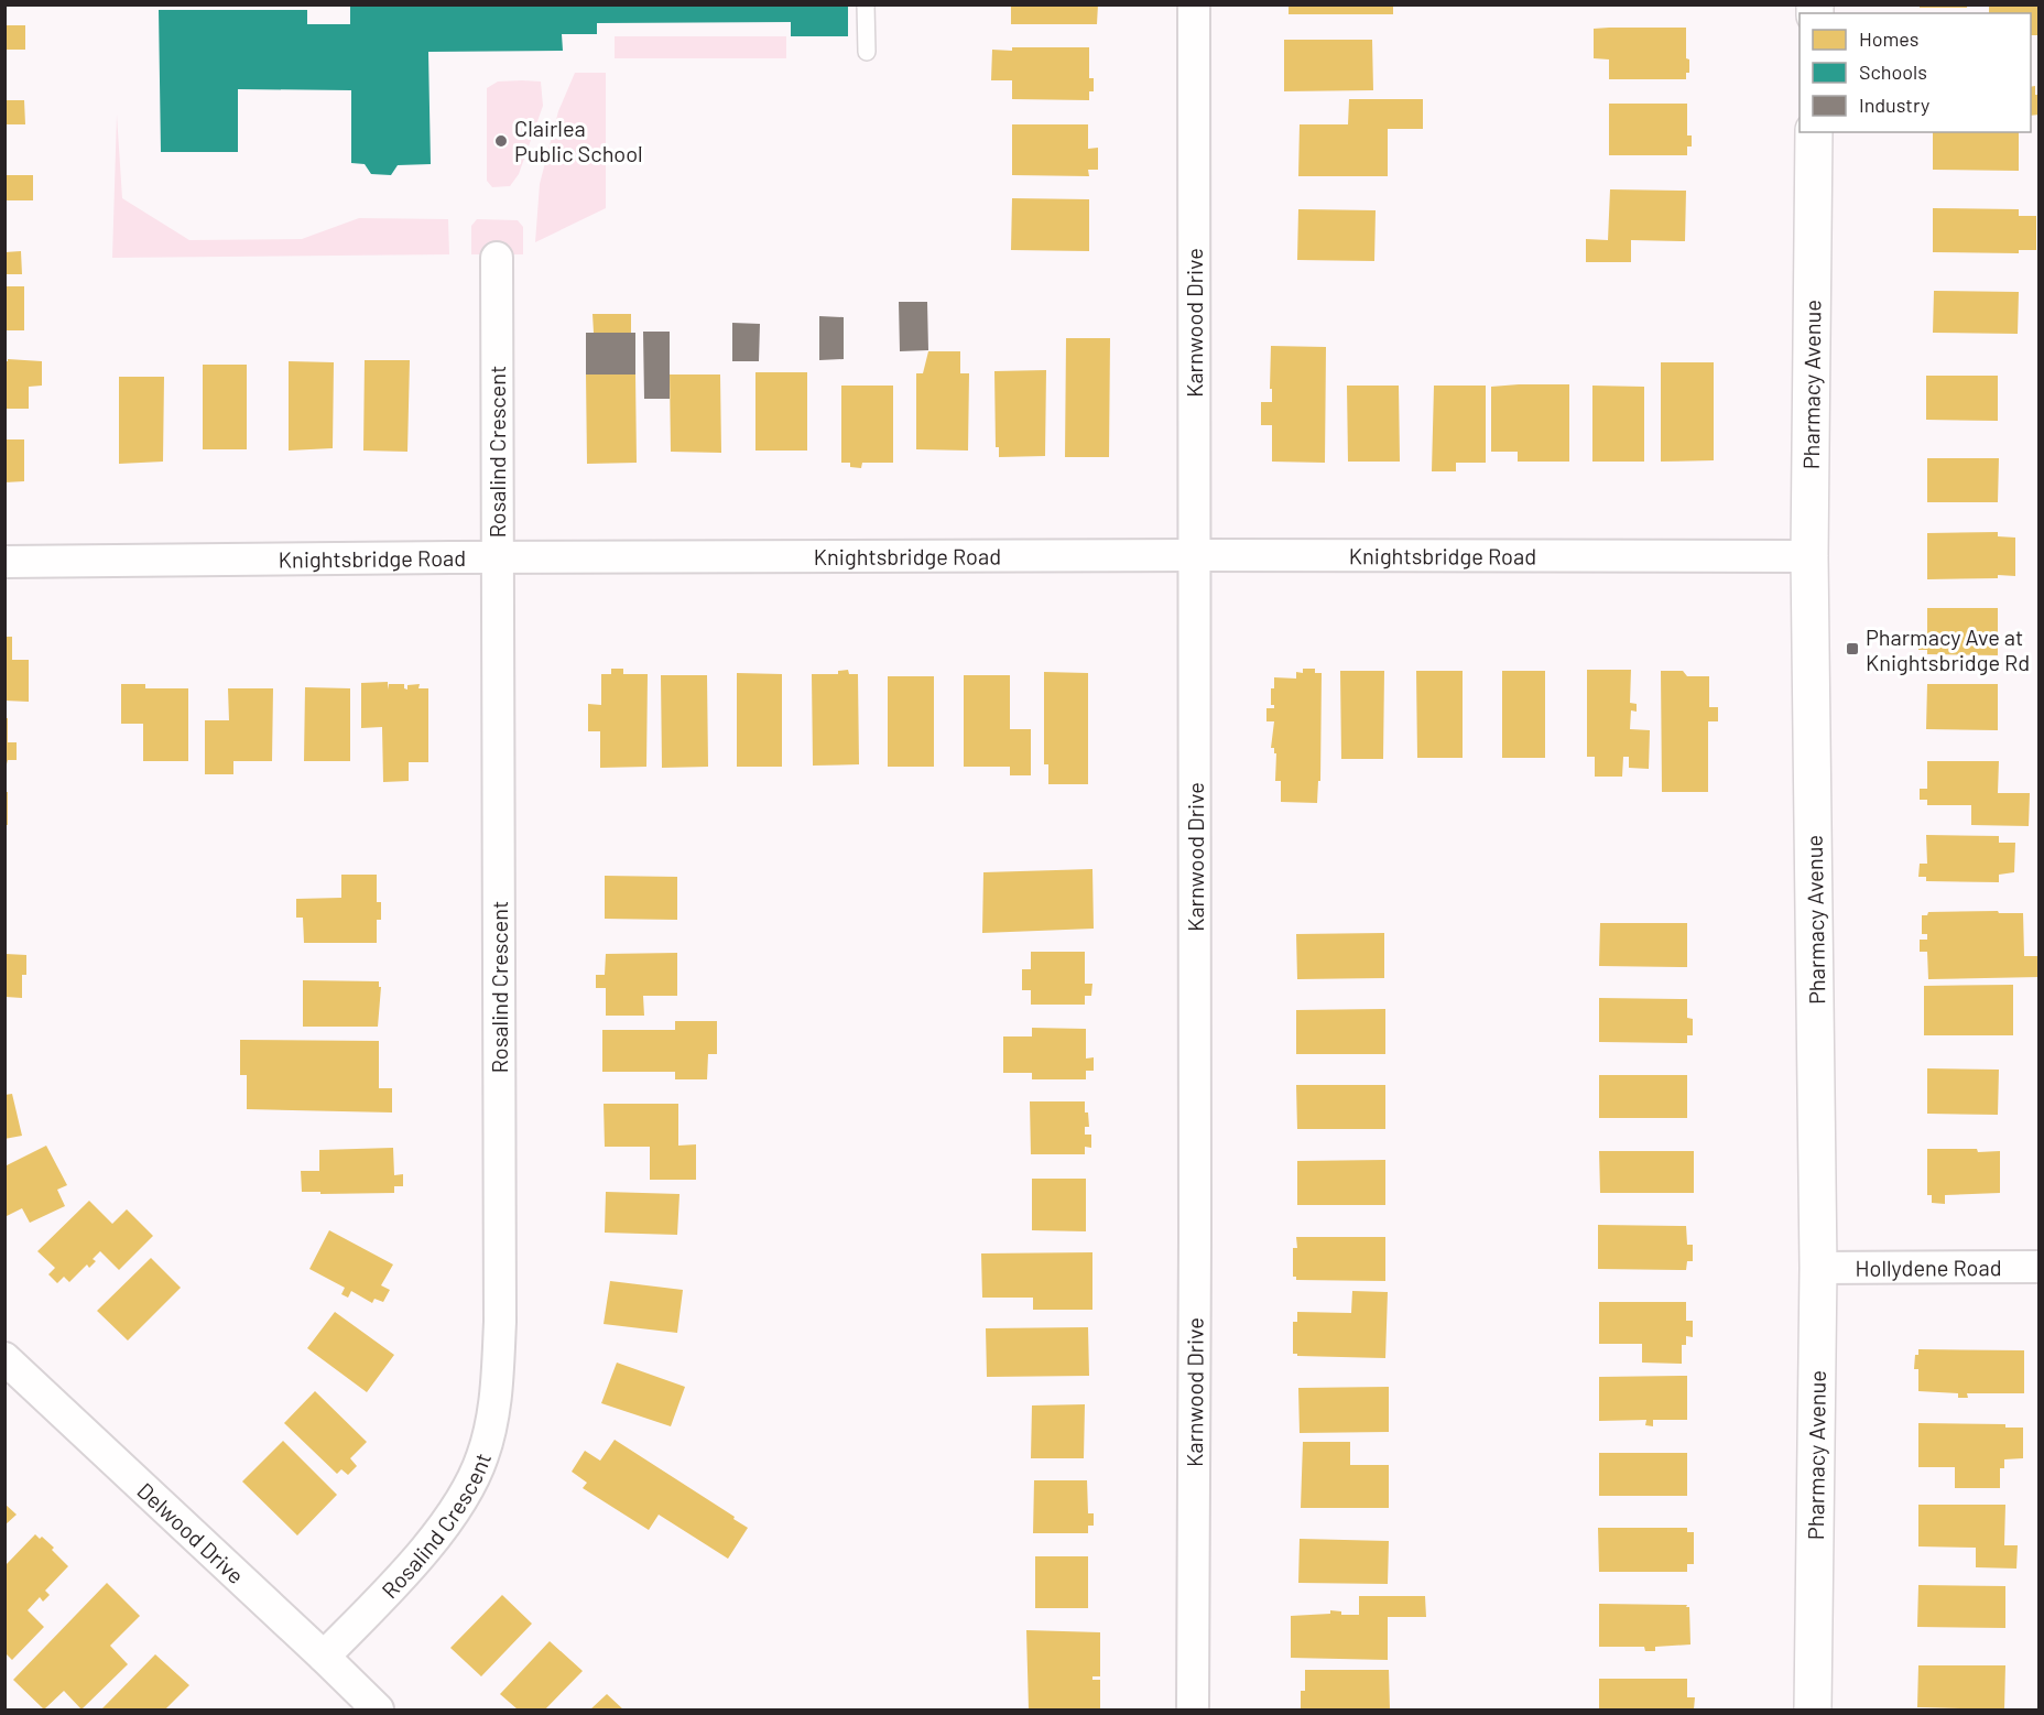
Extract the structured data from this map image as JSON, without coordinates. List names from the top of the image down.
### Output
{
  "streets": {
    "street": [
      "Karnwood Drive",
      "Pharmacy Avenue",
      "Rosalind Crescent",
      "Knightsbridge Road",
      "Hollydene Road",
      "Delwood Drive"
    ]
  },
  "crossings": [
    ["Karnwood Drive", "Knightsbridge Road"],
    ["Pharmacy Avenue", "Knightsbridge Road"],
    ["Pharmacy Avenue", "Hollydene Road"],
    ["Rosalind Crescent", "Knightsbridge Road"],
    ["Rosalind Crescent", "Delwood Drive"]
  ],
  "places": {
    "other": ["Clairlea Public School"],
    "transit": ["Pharmacy Ave at Knightsbridge Rd"]
  },
  "legend": ["Homes", "Schools", "Industry"]
}
